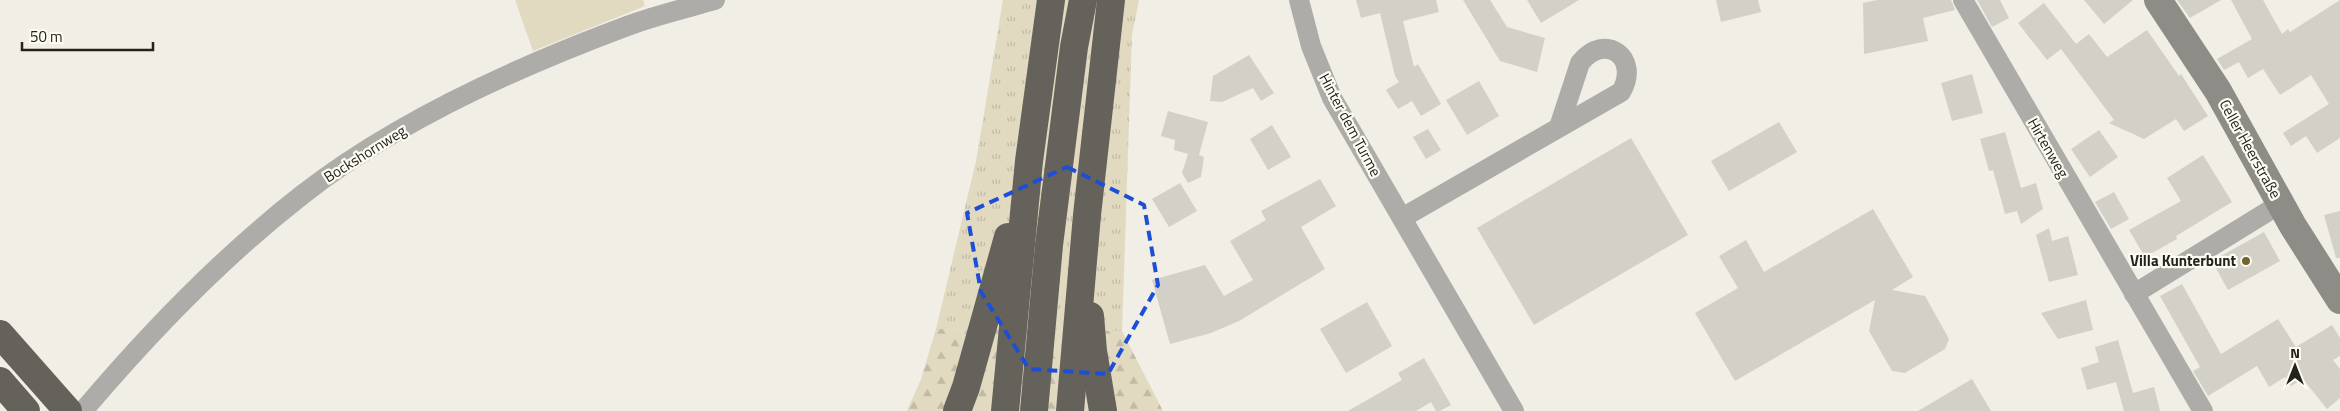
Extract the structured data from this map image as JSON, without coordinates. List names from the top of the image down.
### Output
{
  "streets": {
    "main road": ["Celler Heerstraße"],
    "street": ["Hinter dem Turme", "Hirtenweg", "Bockshornweg"]
  },
  "places": ["Villa Kunterbunt"],
  "scale_bar": "50 m",
  "north": "top"
}
